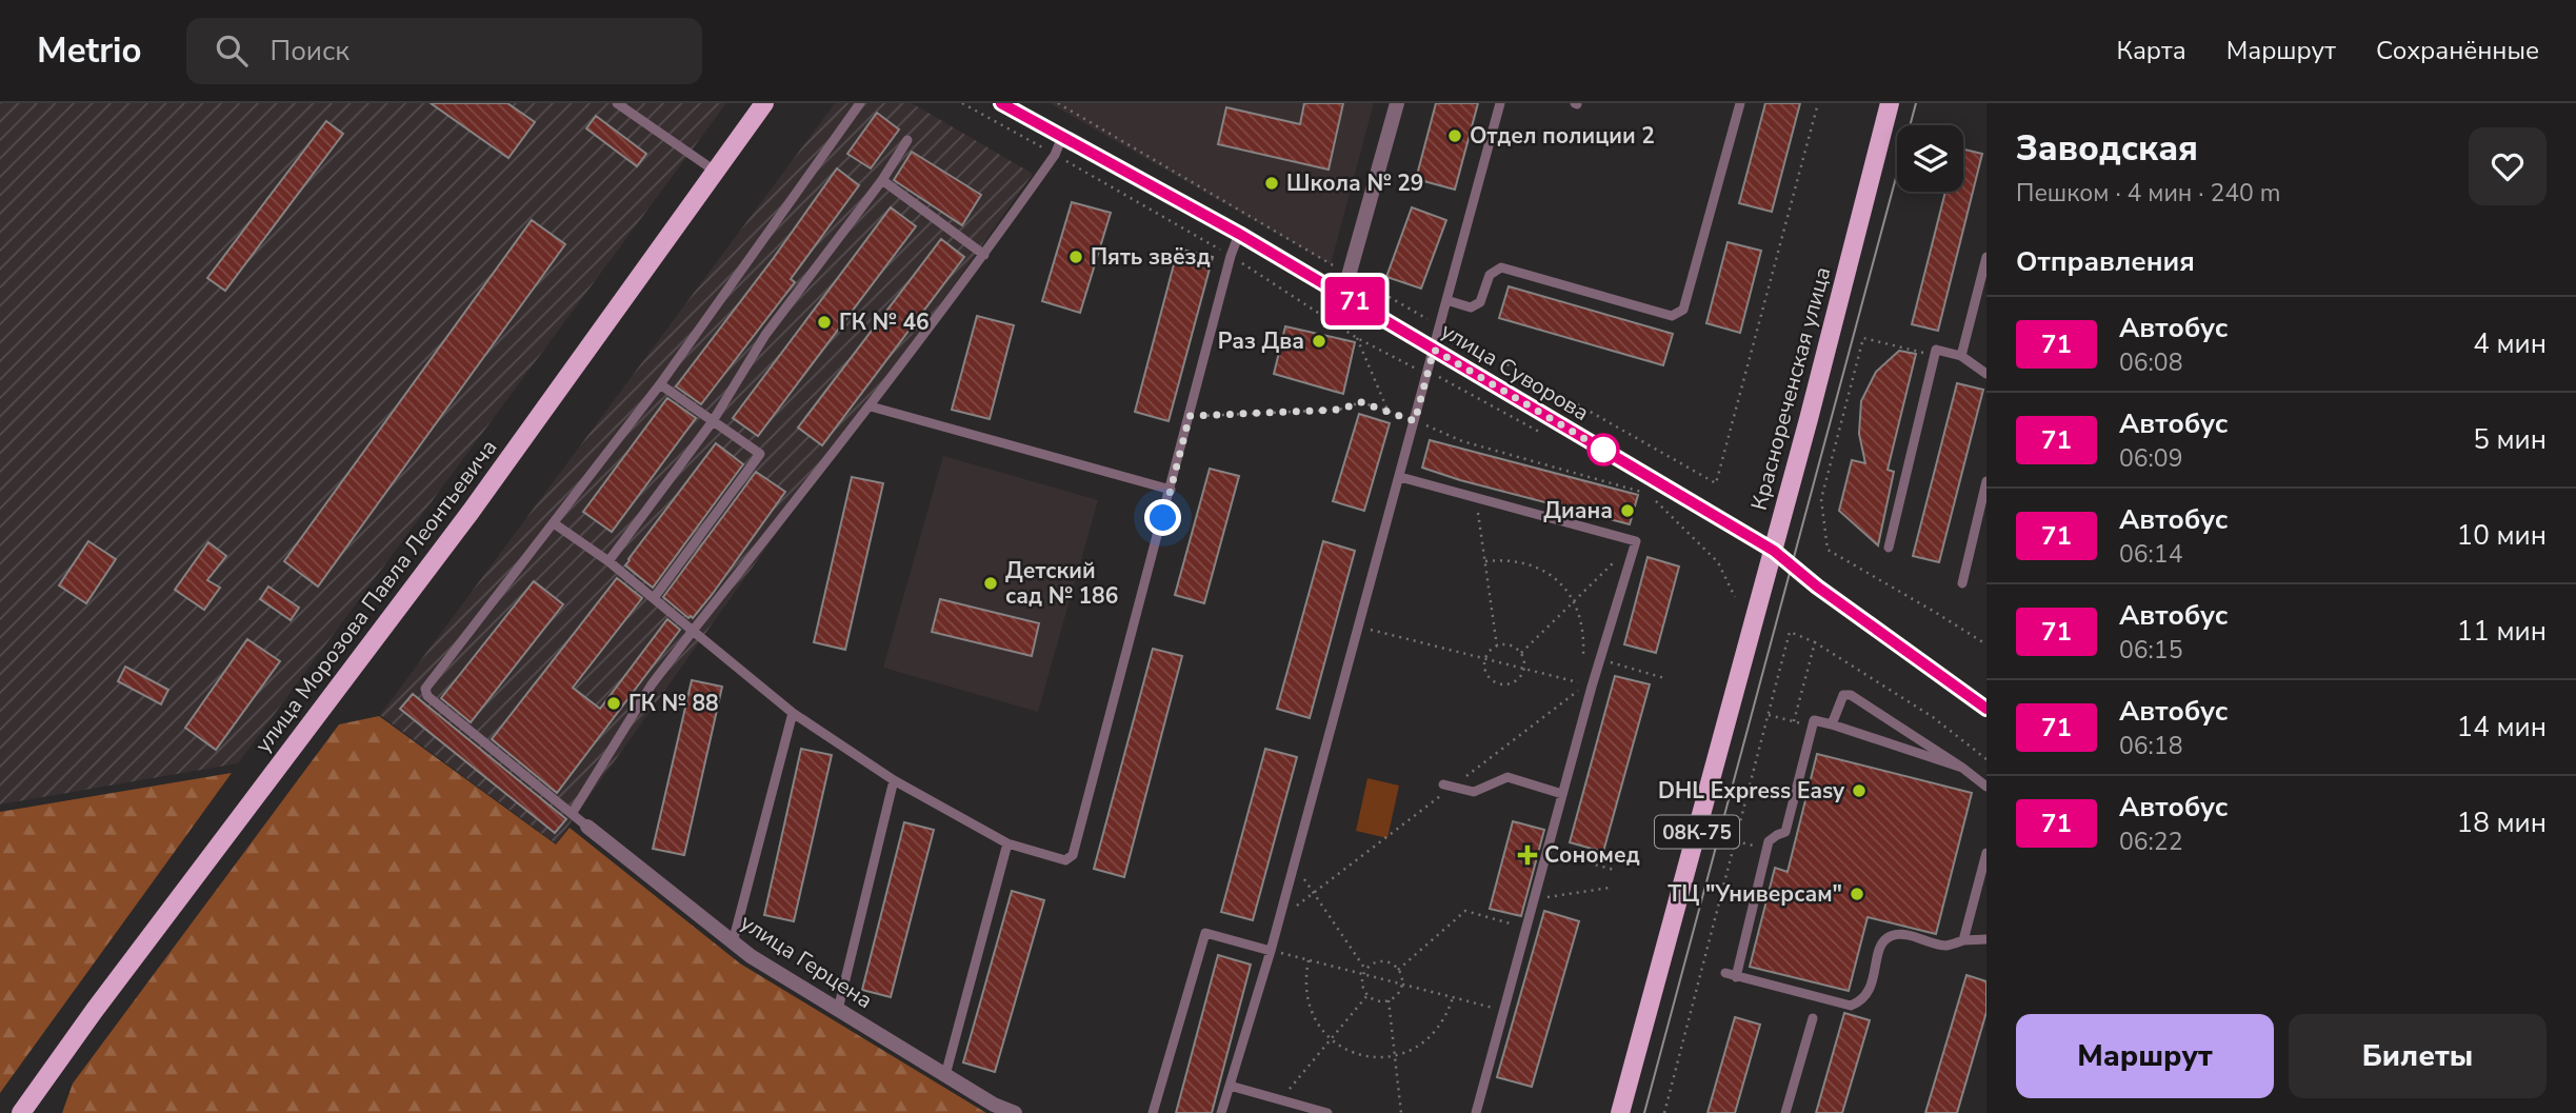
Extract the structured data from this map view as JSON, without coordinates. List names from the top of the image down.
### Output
{
  "streets": {
    "main road": [
      "улица Суворова",
      "Краснореченская улица",
      "улица Морозова Павла Леонтьевича",
      "08К-75"
    ],
    "street": ["улица Герцена"]
  },
  "crossings": [
    ["улица Суворова", "Краснореченская улица"]
  ],
  "places": {
    "other": [
      "Отдел полиции 2",
      "Школа № 29",
      "Пять звёзд",
      "ГК № 46",
      "Раз Два",
      "Диана",
      "Детский сад № 186",
      "ГК № 88",
      "DHL Express Easy",
      "ТЦ \"Универсам\""
    ],
    "health": ["Сономед"]
  },
  "lines": ["bus line 71"],
  "page": {
    "header": "Metrio",
    "search": "Поиск",
    "nav": ["Карта", "Маршрут", "Сохранённые"],
    "on_map": "71",
    "heading": [
      ["Заводская", "Пешком · 4 мин · 240 m"],
      "Отправления"
    ],
    "list": [
      {
        "mark": "71",
        "name": "Автобус",
        "note": "06:08",
        "value": "4 мин"
      },
      {
        "mark": "71",
        "name": "Автобус",
        "note": "06:09",
        "value": "5 мин"
      },
      {
        "mark": "71",
        "name": "Автобус",
        "note": "06:14",
        "value": "10 мин"
      },
      {
        "mark": "71",
        "name": "Автобус",
        "note": "06:15",
        "value": "11 мин"
      },
      {
        "mark": "71",
        "name": "Автобус",
        "note": "06:18",
        "value": "14 мин"
      },
      {
        "mark": "71",
        "name": "Автобус",
        "note": "06:22",
        "value": "18 мин"
      }
    ],
    "buttons": ["Маршрут", "Билеты"]
  }
}
